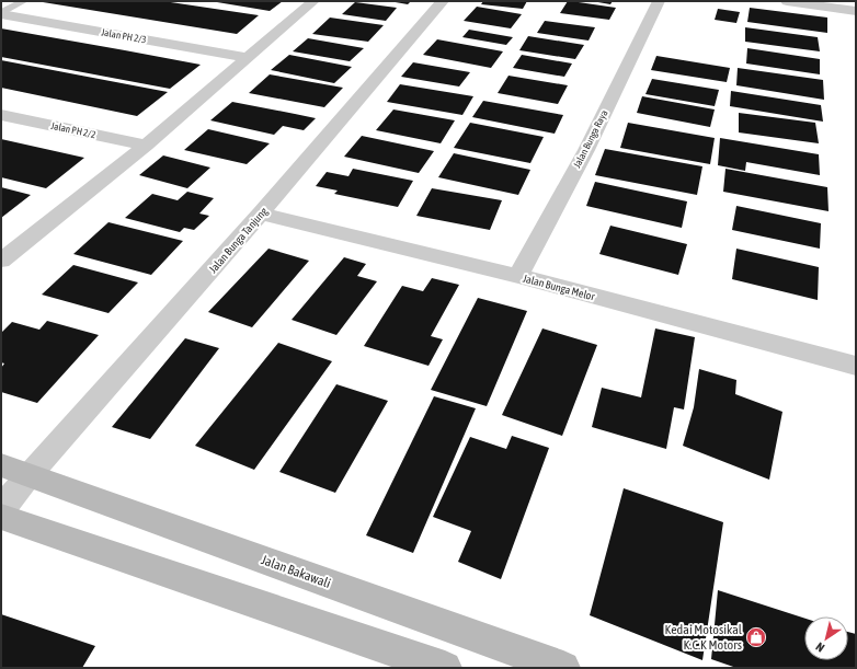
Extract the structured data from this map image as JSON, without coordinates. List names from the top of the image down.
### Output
{
  "streets": {
    "main road": ["Jalan Bakawali"],
    "street": [
      "Jalan PH 2/3",
      "Jalan PH 2/2",
      "Jalan Bunga Raya",
      "Jalan Bunga Tanjung",
      "Jalan Bunga Melor"
    ]
  },
  "crossings": [
    ["Jalan Bunga Raya", "Jalan Bunga Melor"],
    ["Jalan Bunga Tanjung", "Jalan Bunga Melor"],
    ["Jalan Bunga Tanjung", "Jalan Bakawali"]
  ],
  "places": {
    "shop": ["Kedai Motosikal K.C.K Motors"]
  },
  "north": "bottom left"
}
